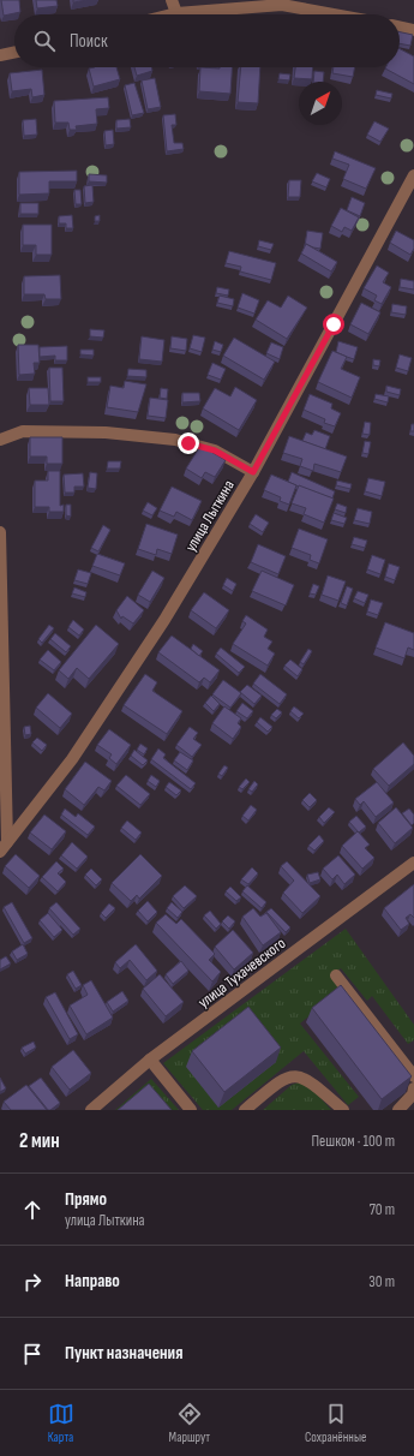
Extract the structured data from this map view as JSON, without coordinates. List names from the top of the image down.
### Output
{
  "streets": {
    "street": ["улица Лыткина", "улица Тухачевского"]
  },
  "north": "top right",
  "page": {
    "search": "Поиск",
    "heading": ["2 мин", "Пешком · 100 m"],
    "list": [
      ["Прямо", "улица Лыткина", "70 m"],
      ["Направо", "30 m"],
      "Пункт назначения"
    ],
    "nav": ["Карта", "Маршрут", "Сохранённые"]
  }
}
